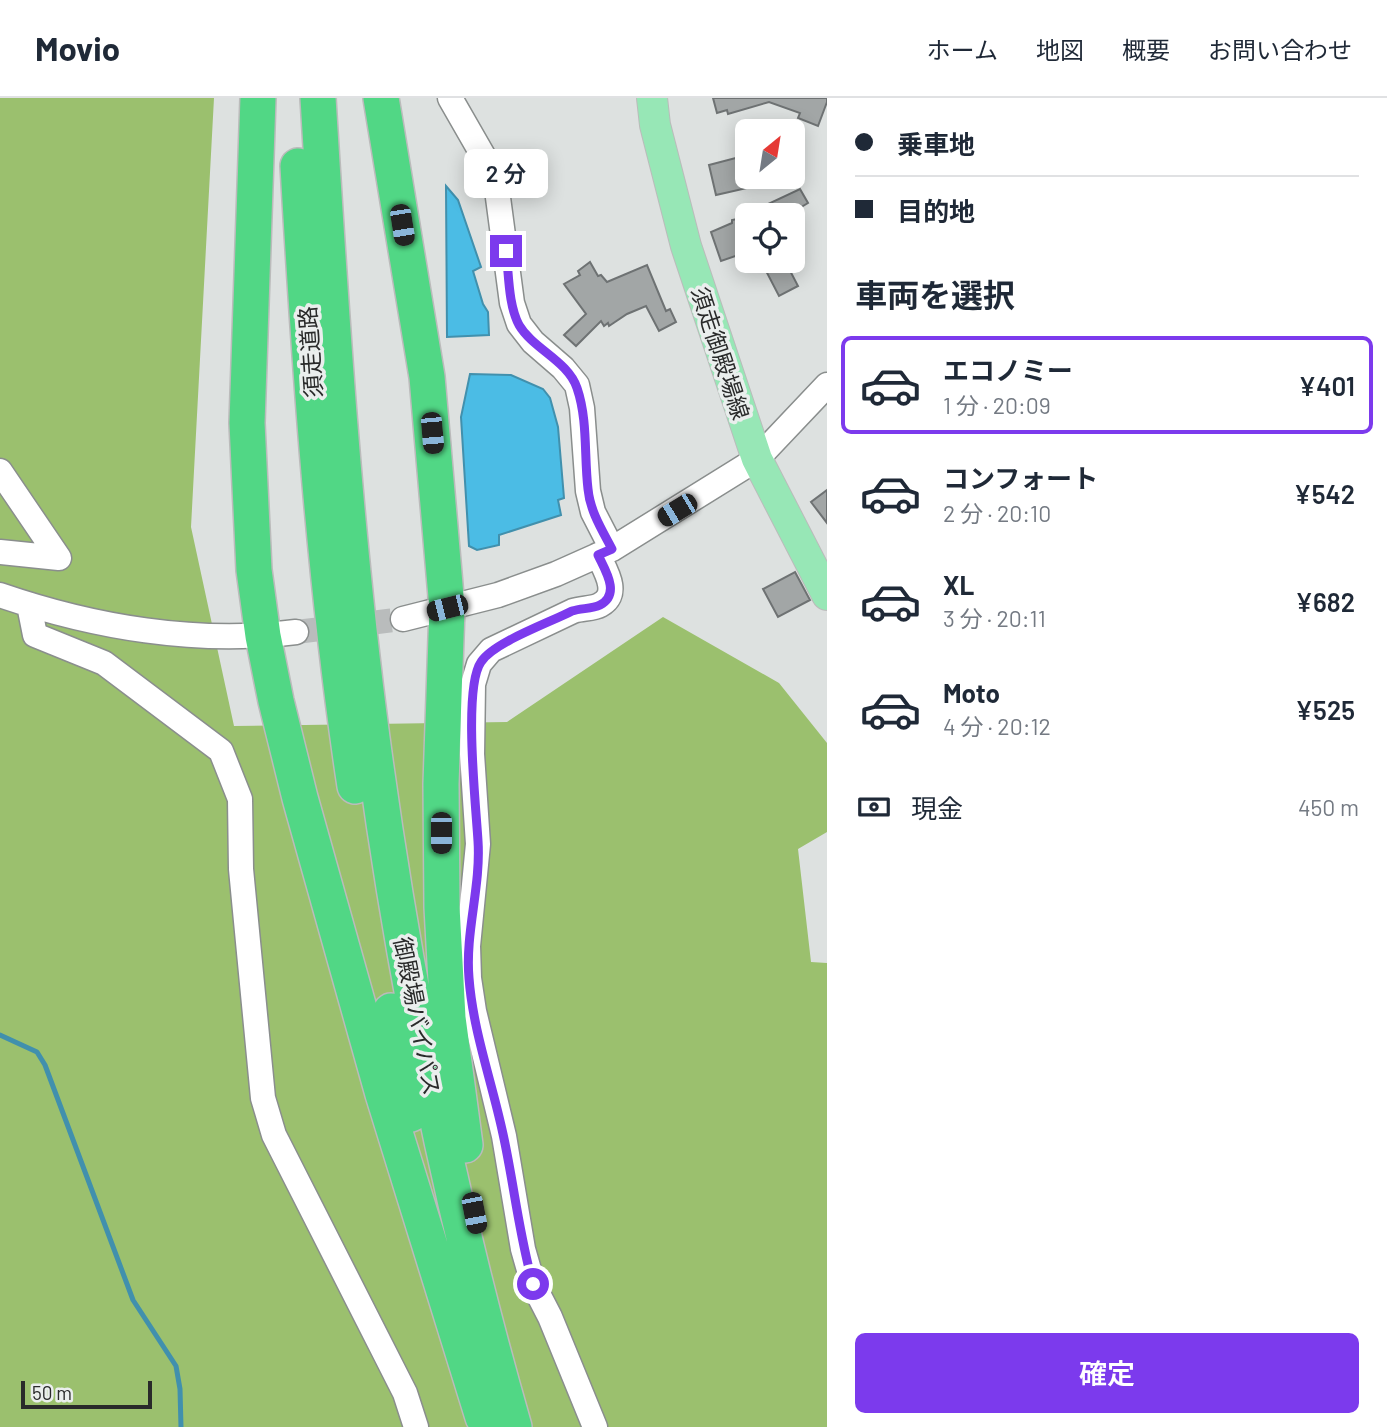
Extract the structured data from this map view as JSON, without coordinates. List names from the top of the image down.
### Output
{
  "streets": {
    "highway": ["須走道路", "御殿場バイパス"],
    "main road": ["須走御殿場線"]
  },
  "crossings": [
    ["須走道路", "御殿場バイパス"]
  ],
  "scale_bar": "50 m",
  "north": "top right",
  "page": {
    "header": "Movio",
    "nav": [
      "ホーム",
      "地図",
      "概要",
      "お問い合わせ"
    ],
    "banner": ["乗車地", "目的地"],
    "bubble": "2 分",
    "heading": "車両を選択",
    "list": [
      {
        "name": "エコノミー",
        "note": "1 分 · 20:09",
        "value": "¥401"
      },
      {
        "name": "コンフォート",
        "note": "2 分 · 20:10",
        "value": "¥542"
      },
      {
        "name": "XL",
        "note": "3 分 · 20:11",
        "value": "¥682"
      },
      {
        "name": "Moto",
        "note": "4 分 · 20:12",
        "value": "¥525"
      }
    ],
    "pay": ["現金", "450 m"],
    "buttons": "確定",
    "scale": "50 m"
  }
}
